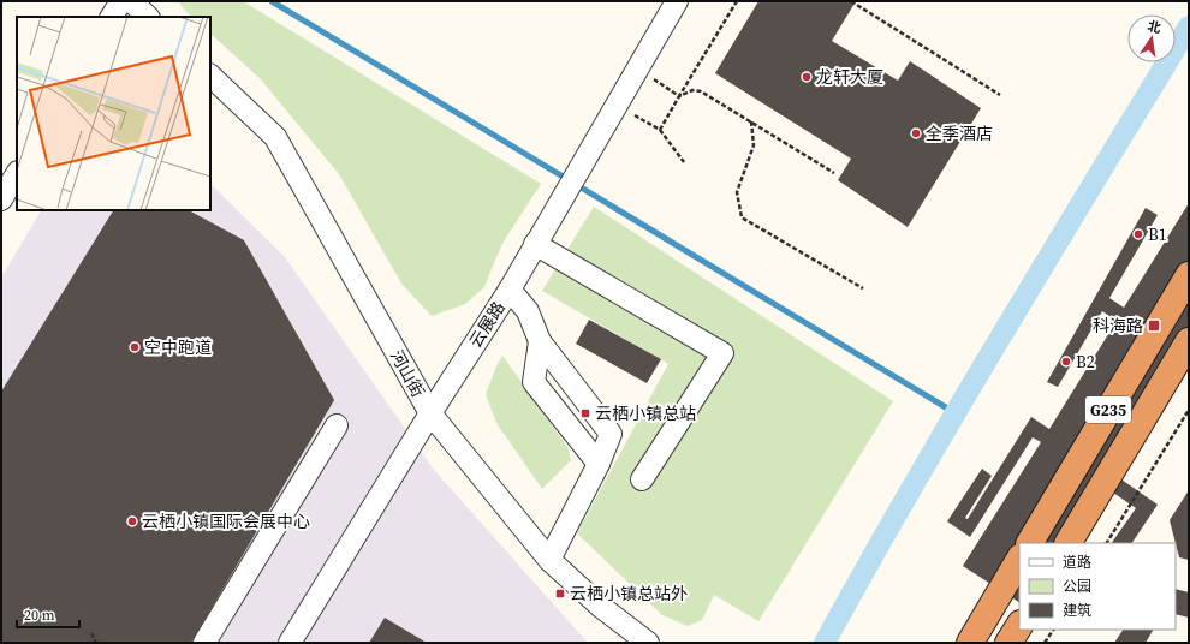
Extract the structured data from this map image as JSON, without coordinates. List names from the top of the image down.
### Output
{
  "streets": {
    "highway": ["G235"],
    "street": ["云展路", "河山街"]
  },
  "crossings": [
    ["云展路", "河山街"]
  ],
  "places": {
    "other": [
      "龙轩大厦",
      "全季酒店",
      "B1",
      "空中跑道",
      "B2",
      "云栖小镇国际会展中心"
    ],
    "transit": ["科海路", "云栖小镇总站", "云栖小镇总站外"]
  },
  "legend": ["道路", "公园", "建筑"],
  "scale_bar": "20 m",
  "north": "top"
}
